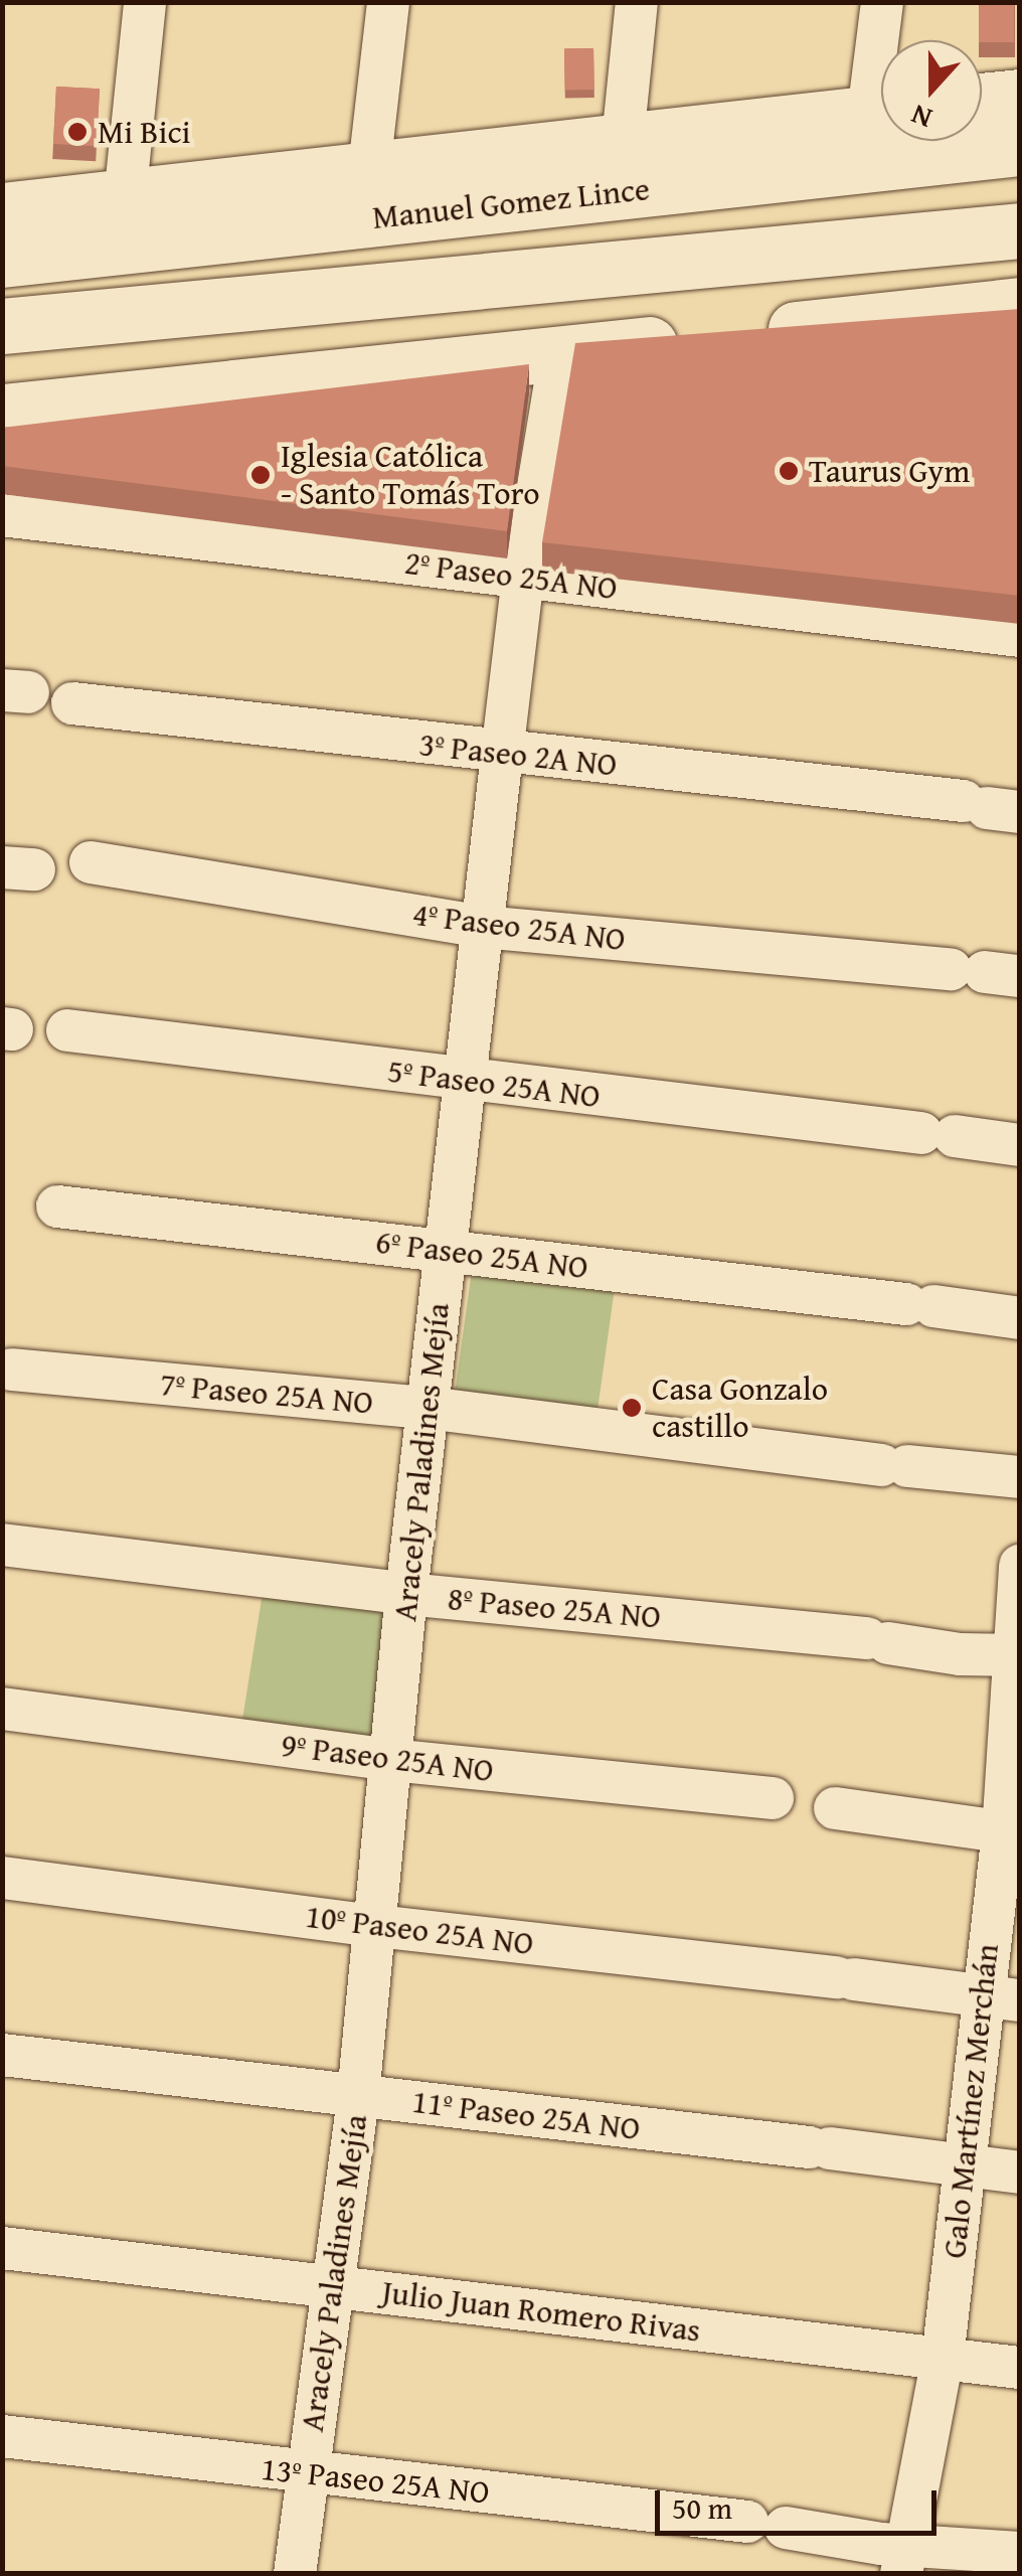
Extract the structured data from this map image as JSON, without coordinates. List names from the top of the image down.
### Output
{
  "streets": {
    "main road": ["Manuel Gomez Lince"],
    "street": [
      "2º Paseo 25A NO",
      "3º Paseo 2A NO",
      "4º Paseo 25A NO",
      "5º Paseo 25A NO",
      "6º Paseo 25A NO",
      "7º Paseo 25A NO",
      "Aracely Paladines Mejía",
      "8º Paseo 25A NO",
      "9º Paseo 25A NO",
      "10º Paseo 25A NO",
      "Galo Martínez Merchán",
      "11º Paseo 25A NO",
      "Julio Juan Romero Rivas",
      "13º Paseo 25A NO"
    ]
  },
  "crossings": [
    ["2º Paseo 25A NO", "Aracely Paladines Mejía"],
    ["3º Paseo 2A NO", "Aracely Paladines Mejía"],
    ["4º Paseo 25A NO", "Aracely Paladines Mejía"],
    ["5º Paseo 25A NO", "Aracely Paladines Mejía"],
    ["6º Paseo 25A NO", "Aracely Paladines Mejía"],
    ["7º Paseo 25A NO", "Aracely Paladines Mejía"],
    ["Aracely Paladines Mejía", "8º Paseo 25A NO"],
    ["Aracely Paladines Mejía", "9º Paseo 25A NO"],
    ["Aracely Paladines Mejía", "10º Paseo 25A NO"],
    ["Aracely Paladines Mejía", "11º Paseo 25A NO"],
    ["Aracely Paladines Mejía", "Julio Juan Romero Rivas"],
    ["Aracely Paladines Mejía", "13º Paseo 25A NO"],
    ["8º Paseo 25A NO", "Galo Martínez Merchán"],
    ["10º Paseo 25A NO", "Galo Martínez Merchán"],
    ["Galo Martínez Merchán", "11º Paseo 25A NO"],
    ["Galo Martínez Merchán", "Julio Juan Romero Rivas"],
    ["Galo Martínez Merchán", "13º Paseo 25A NO"]
  ],
  "places": [
    "Mi Bici",
    "Taurus Gym",
    "Iglesia Católica - Santo Tomás Toro",
    "Casa Gonzalo castillo"
  ],
  "scale_bar": "50 m",
  "north": "bottom"
}
